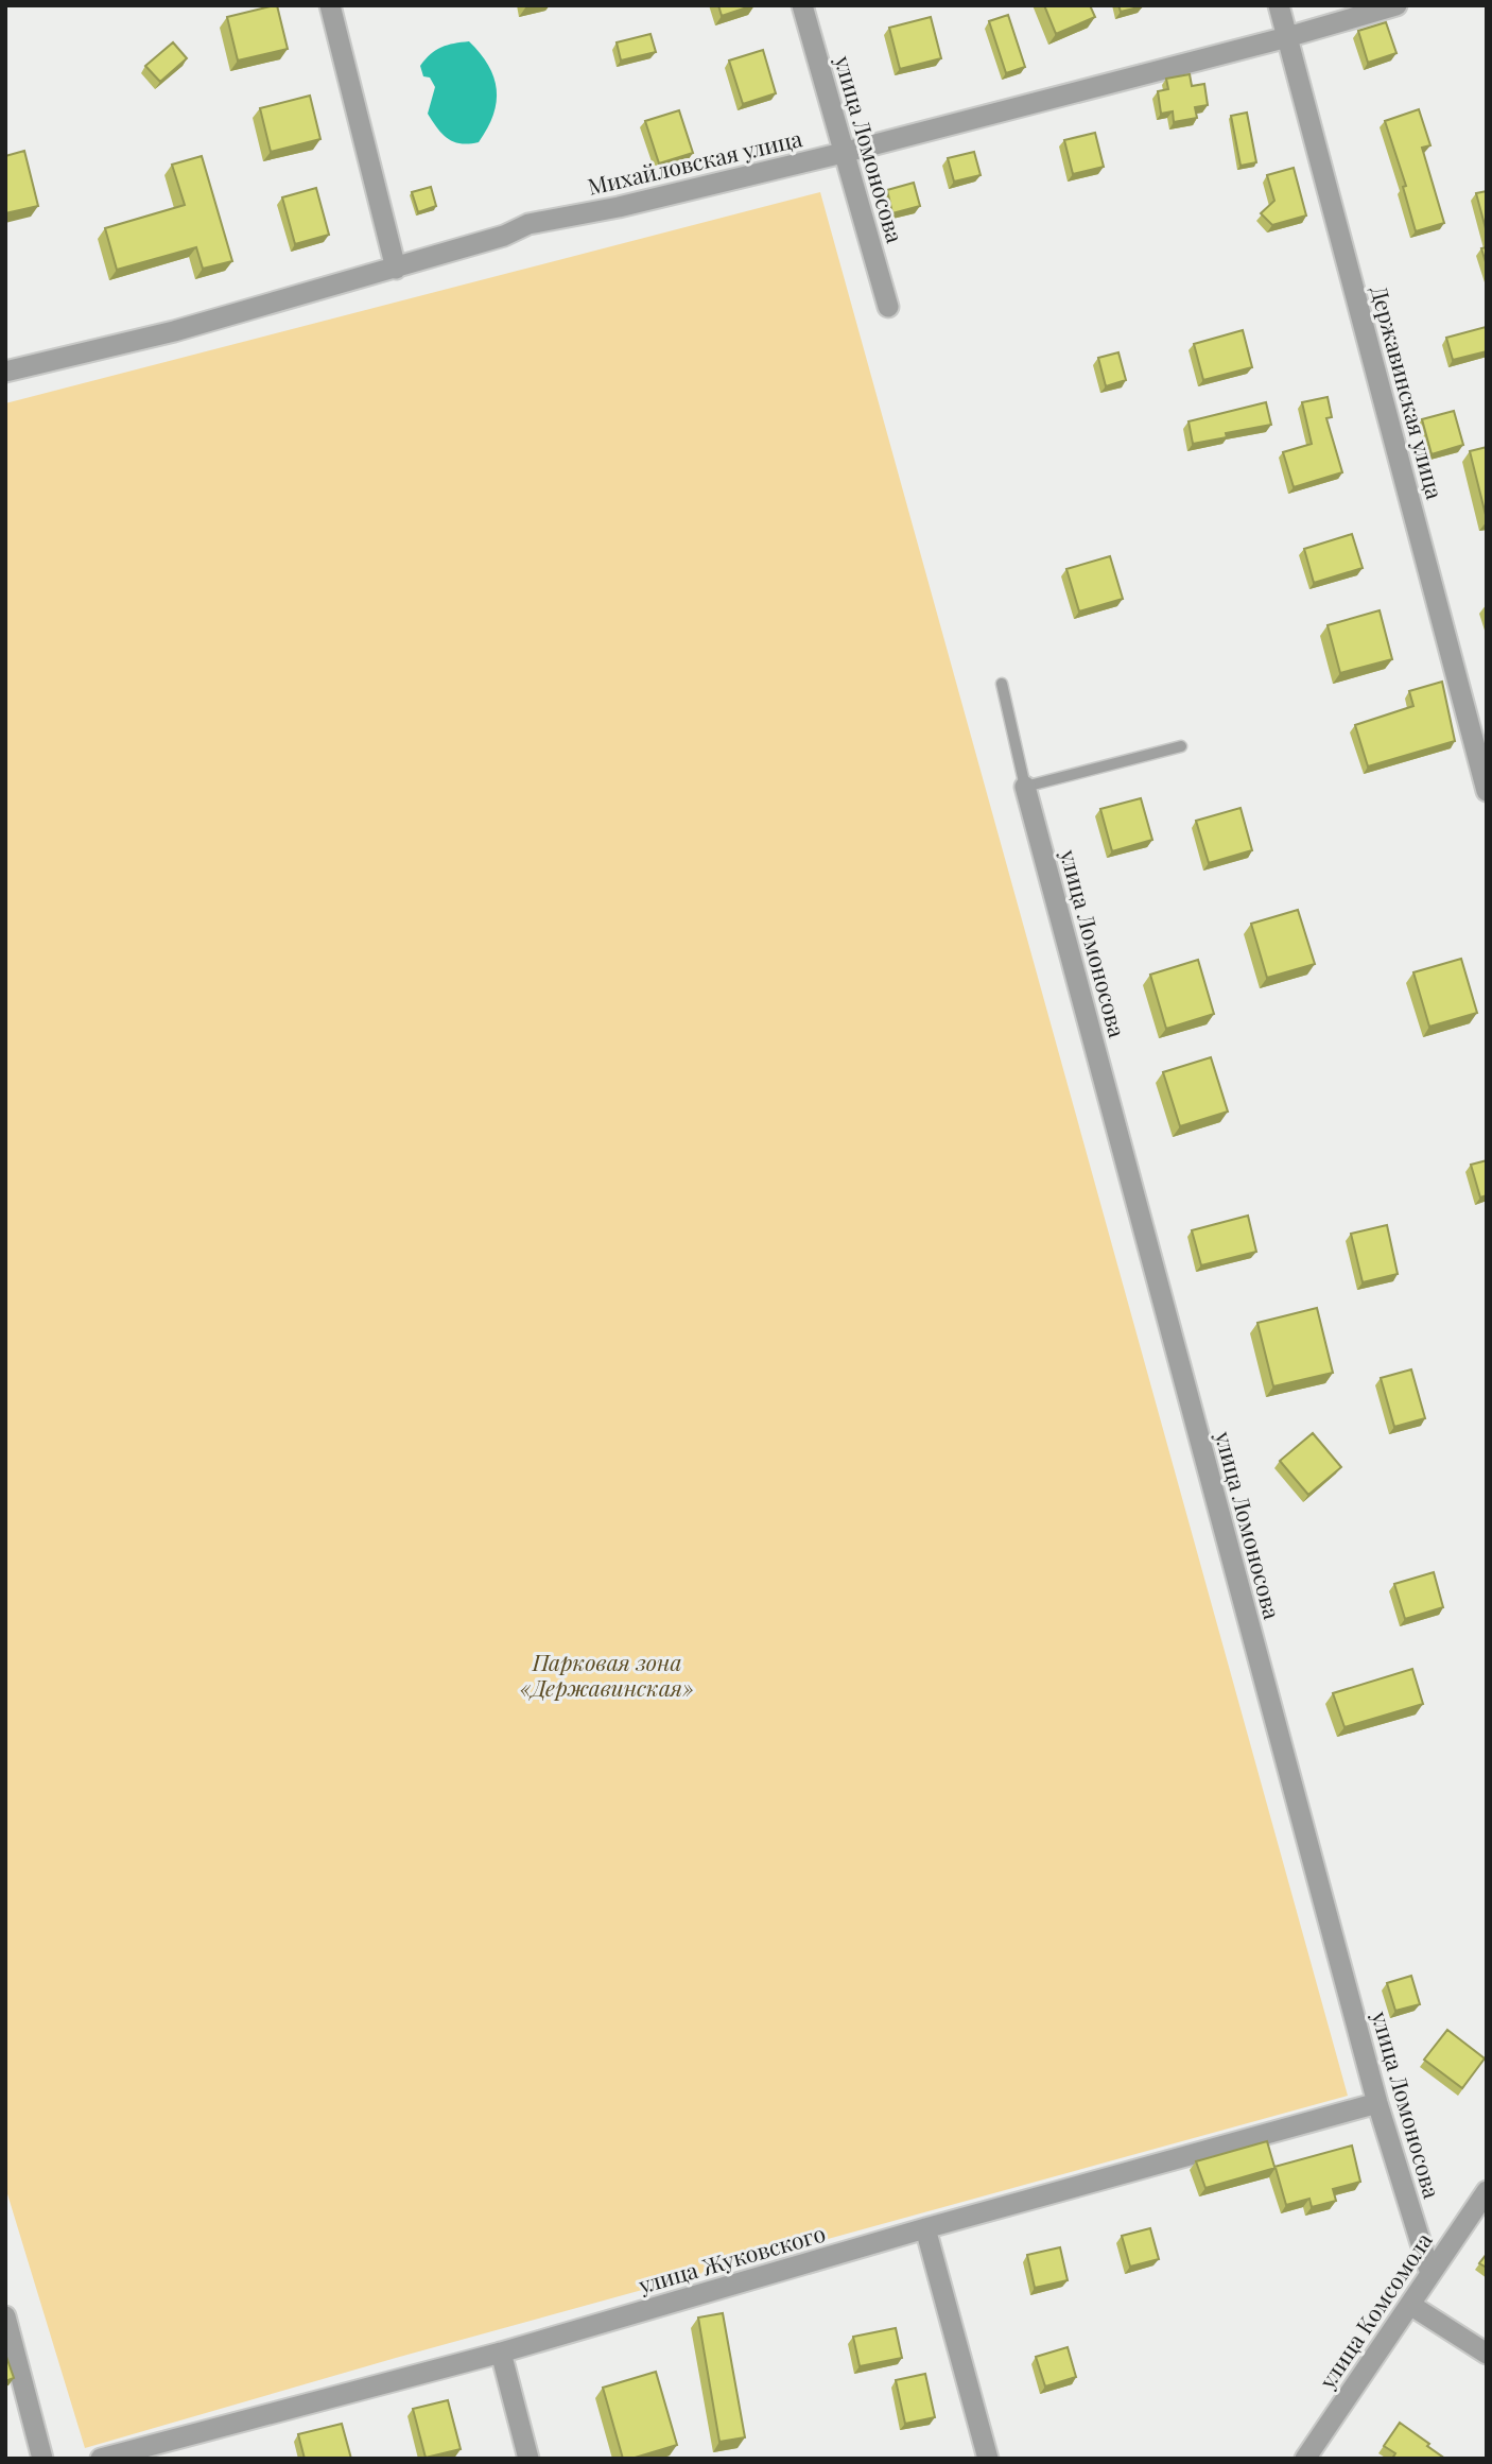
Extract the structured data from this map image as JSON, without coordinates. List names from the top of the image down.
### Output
{
  "streets": {
    "street": [
      "улица Ломоносова",
      "Михайловская улица",
      "Державинская улица",
      "улица Жуковского",
      "улица Комсомола"
    ]
  },
  "crossings": [
    ["улица Ломоносова", "Михайловская улица"],
    ["улица Ломоносова", "улица Жуковского"],
    ["улица Ломоносова", "улица Комсомола"],
    ["Михайловская улица", "Державинская улица"]
  ],
  "parks": ["Парковая зона «Державинская»"]
}
